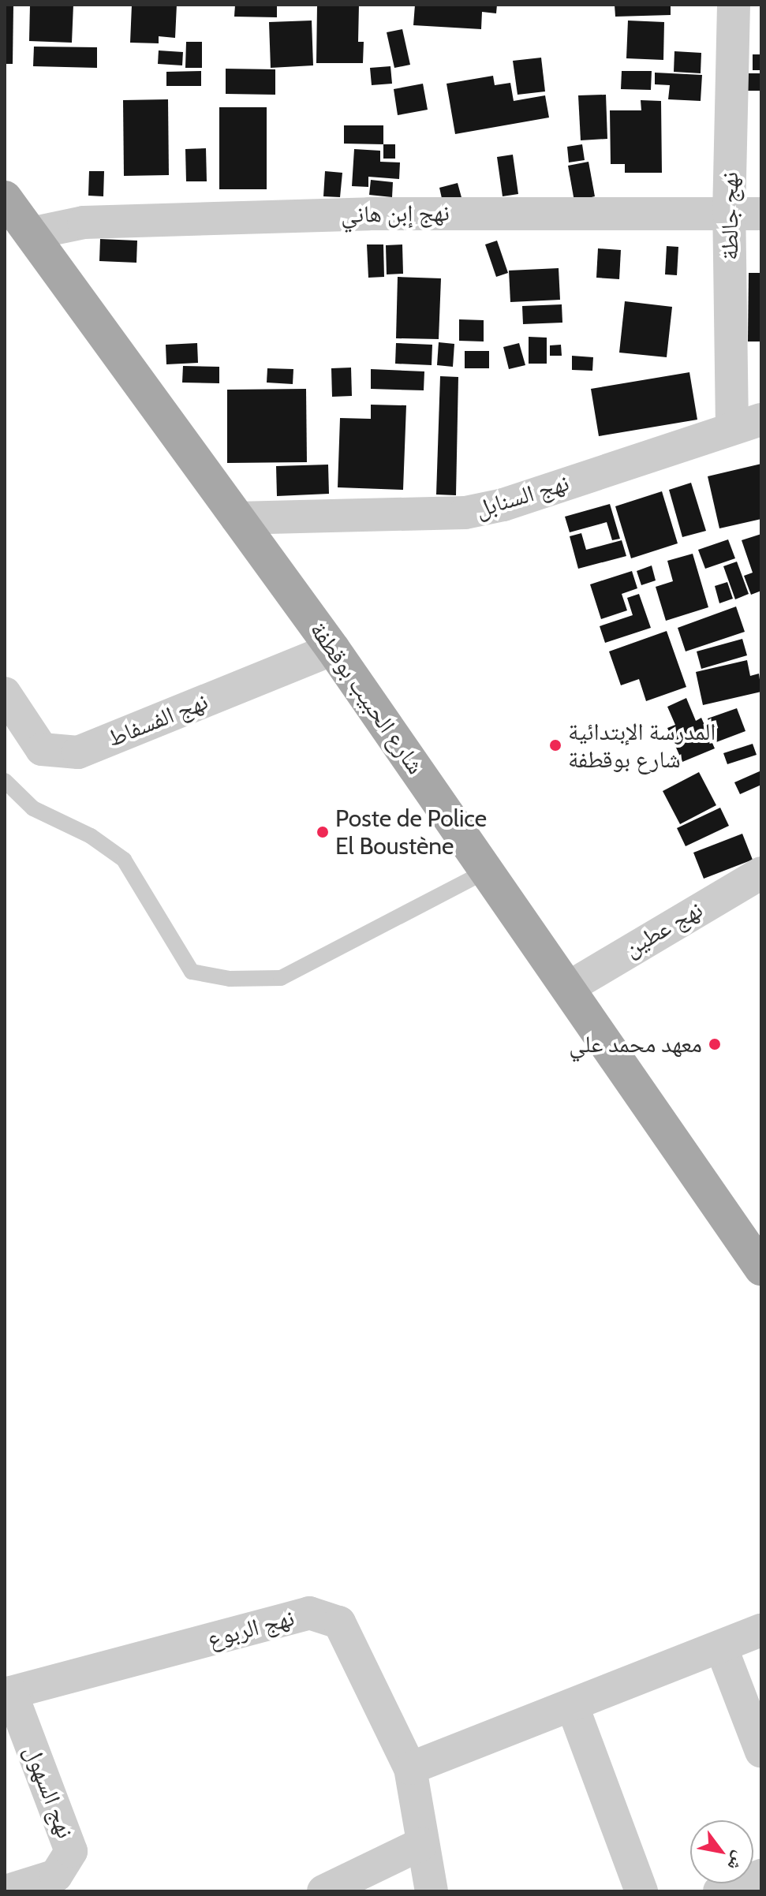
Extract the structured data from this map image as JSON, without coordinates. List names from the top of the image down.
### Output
{
  "streets": {
    "main road": ["شارع الحبيب بوقطفة"],
    "street": [
      "نهج إبن هاني",
      "نهج جالطة",
      "نهج السنابل",
      "نهج الفسفاط",
      "نهج عطين",
      "نهج الربوع",
      "نهج السهول"
    ]
  },
  "crossings": [
    ["نهج إبن هاني", "نهج جالطة"],
    ["نهج إبن هاني", "شارع الحبيب بوقطفة"],
    ["نهج جالطة", "نهج السنابل"],
    ["نهج السنابل", "شارع الحبيب بوقطفة"],
    ["شارع الحبيب بوقطفة", "نهج الفسفاط"],
    ["شارع الحبيب بوقطفة", "نهج عطين"],
    ["نهج الربوع", "نهج السهول"]
  ],
  "places": ["المدرسة الإبتدائية شارع بوقطفة", "Poste de Police El Boustène", "معهد محمد علي"],
  "north": "bottom right"
}
